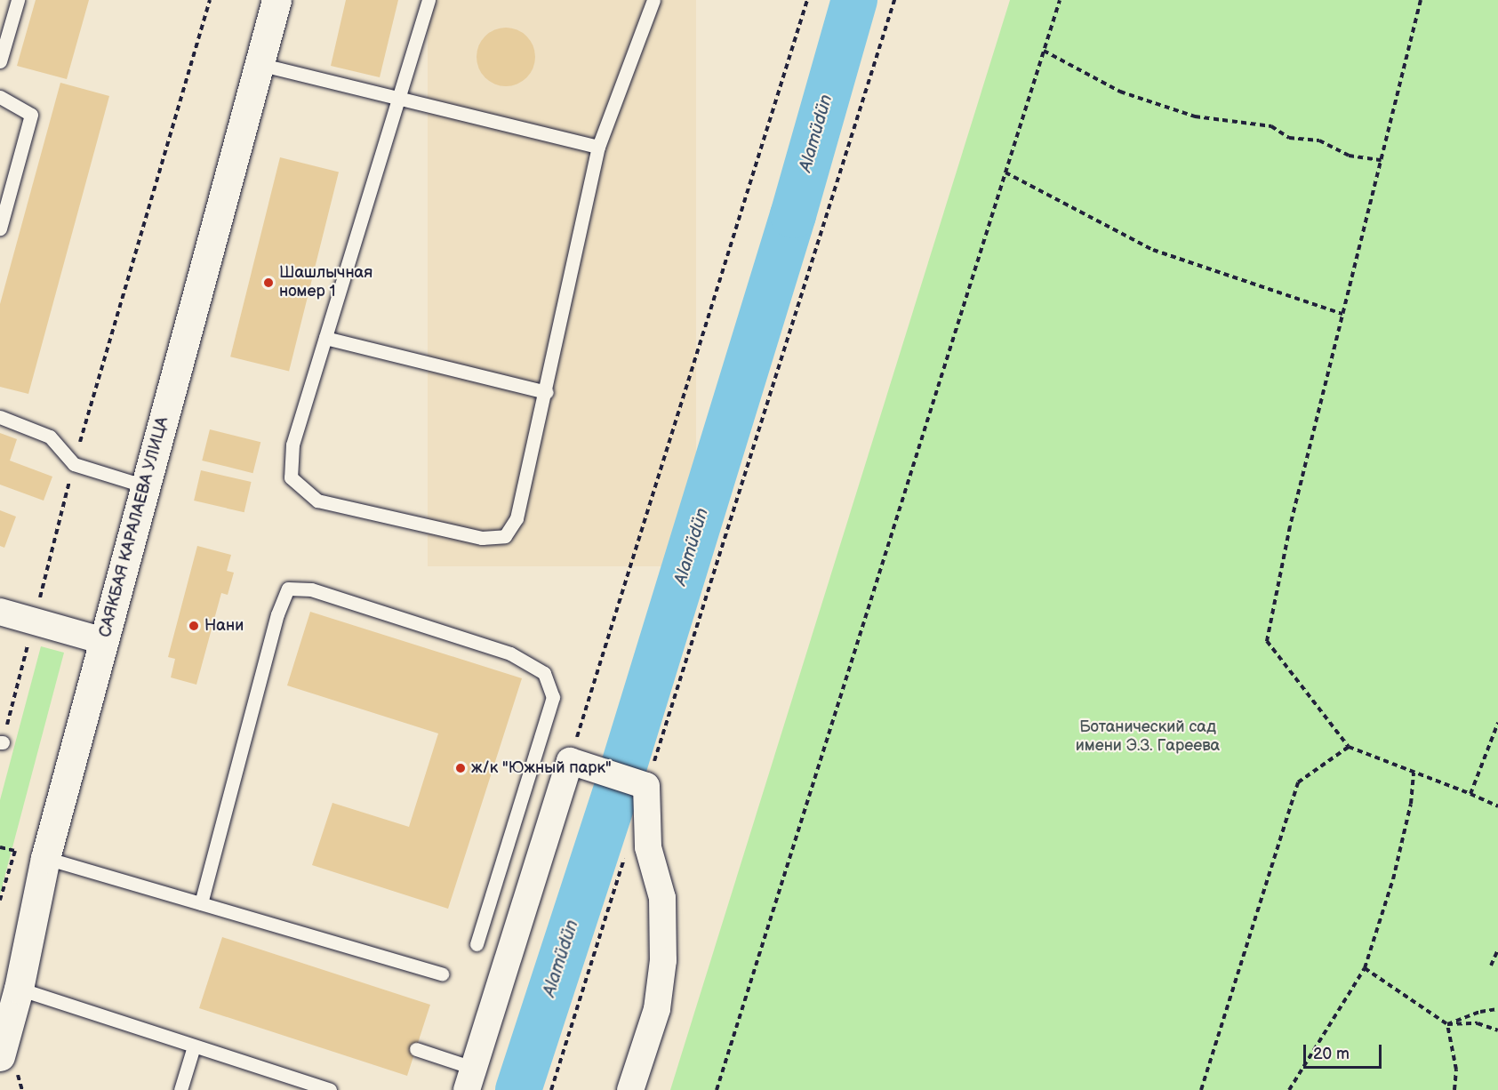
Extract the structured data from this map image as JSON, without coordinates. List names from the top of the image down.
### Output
{
  "streets": {
    "main road": ["САЯКБАЯ КАРАЛАЕВА УЛИЦА"]
  },
  "water": ["Alamüdün"],
  "parks": ["Ботанический сад имени Э.З. Гареева"],
  "places": ["Шашлычная номер 1", "Нани", "ж/к \"Южный парк\""],
  "scale_bar": "20 m"
}
